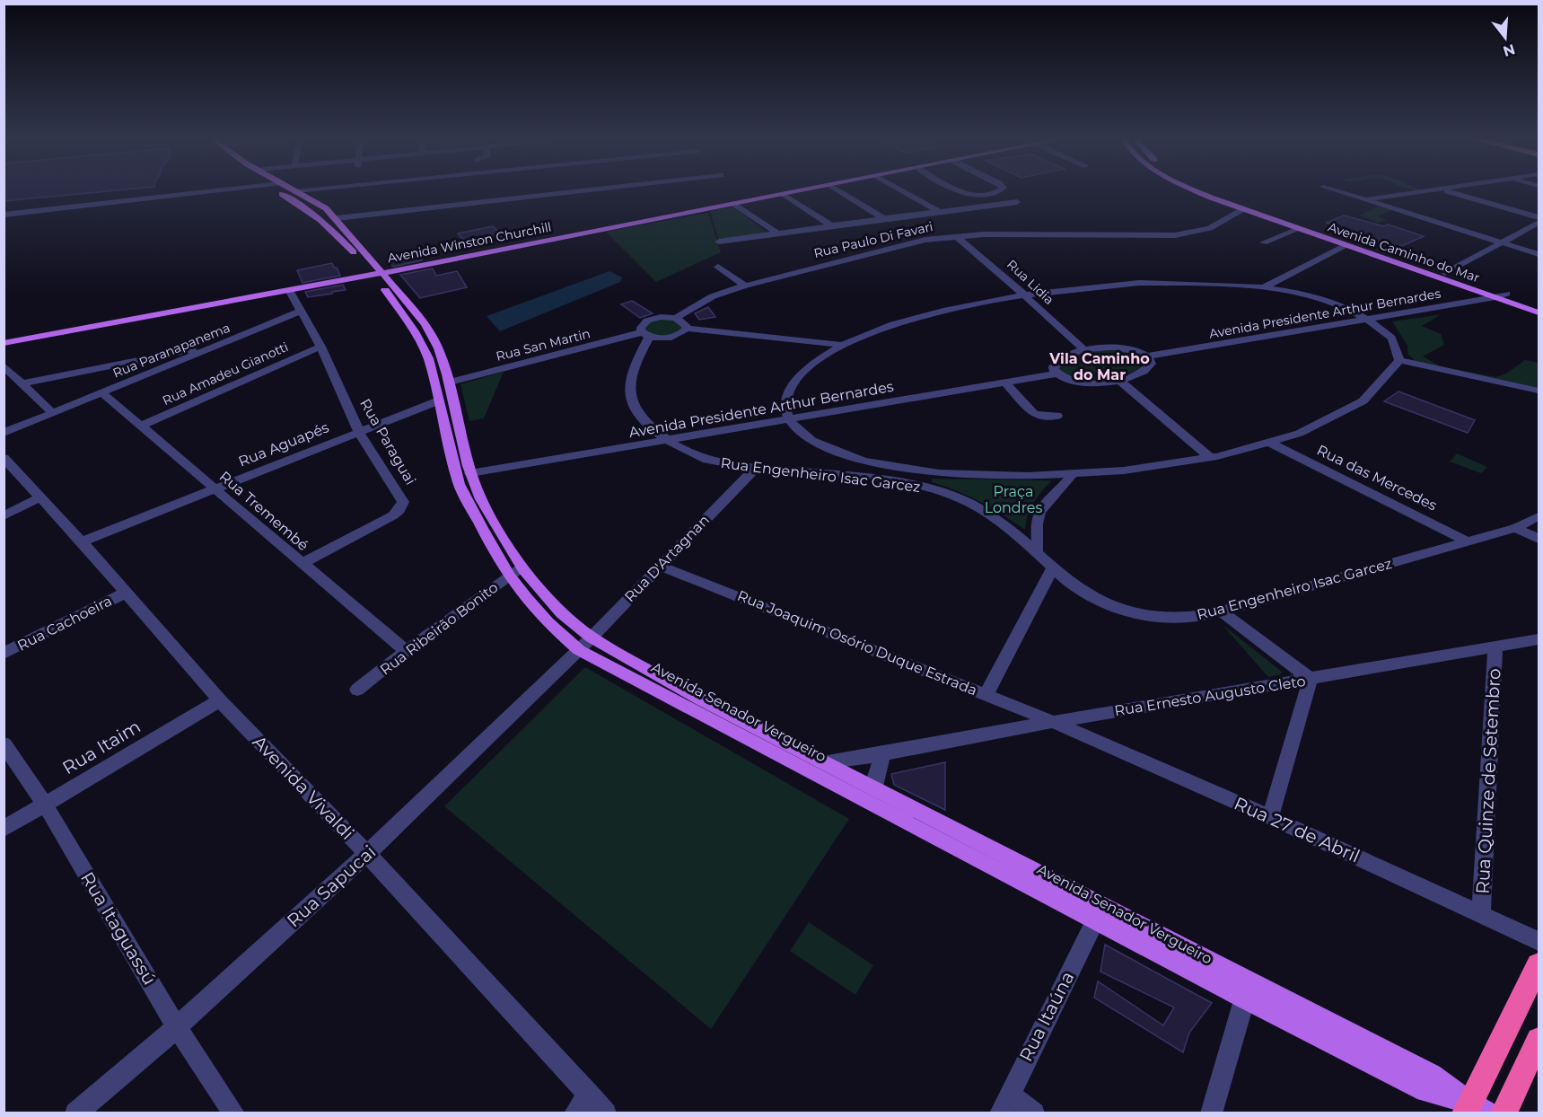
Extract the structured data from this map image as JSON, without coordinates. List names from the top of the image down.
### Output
{
  "streets": {
    "main road": ["Avenida Winston Churchill", "Avenida Caminho do Mar", "Avenida Senador Vergueiro"],
    "street": [
      "Rua Paulo Di Favari",
      "Rua Lidia",
      "Avenida Presidente Arthur Bernardes",
      "Rua San Martin",
      "Rua Paranapanema",
      "Rua Amadeu Gianotti",
      "Rua Paraguai",
      "Rua Aguapés",
      "Rua Engenheiro Isac Garcez",
      "Rua das Mercedes",
      "Rua Tremembé",
      "Rua D'Artagnan",
      "Rua Cachoeira",
      "Rua Ribeirão Bonito",
      "Rua Joaquim Osório Duque Estrada",
      "Rua Ernesto Augusto Cleto",
      "Rua Itaim",
      "Rua Quinze de Setembro",
      "Avenida Vivaldi",
      "Rua 27 de Abril",
      "Rua Sapucai",
      "Rua Itaguassú",
      "Rua Itaúna"
    ]
  },
  "crossings": [
    ["Rua Paulo Di Favari", "Avenida Caminho do Mar"],
    ["Rua Paulo Di Favari", "Rua Lidia"],
    ["Avenida Winston Churchill", "Rua Paraguai"],
    ["Avenida Winston Churchill", "Avenida Senador Vergueiro"],
    ["Avenida Caminho do Mar", "Avenida Presidente Arthur Bernardes"],
    ["Avenida Presidente Arthur Bernardes", "Rua Engenheiro Isac Garcez"],
    ["Avenida Presidente Arthur Bernardes", "Avenida Senador Vergueiro"],
    ["Rua San Martin", "Avenida Senador Vergueiro"],
    ["Rua Paranapanema", "Rua Paraguai"],
    ["Rua Paranapanema", "Rua Tremembé"],
    ["Rua Amadeu Gianotti", "Rua Paraguai"],
    ["Rua Amadeu Gianotti", "Rua Tremembé"],
    ["Rua Paraguai", "Rua Aguapés"],
    ["Rua Paraguai", "Rua Tremembé"],
    ["Rua Aguapés", "Rua Tremembé"],
    ["Rua Aguapés", "Avenida Senador Vergueiro"],
    ["Rua Aguapés", "Avenida Vivaldi"],
    ["Rua Engenheiro Isac Garcez", "Rua das Mercedes"],
    ["Rua Engenheiro Isac Garcez", "Rua D'Artagnan"],
    ["Rua Tremembé", "Rua Ribeirão Bonito"],
    ["Rua D'Artagnan", "Rua Joaquim Osório Duque Estrada"],
    ["Rua D'Artagnan", "Avenida Senador Vergueiro"],
    ["Rua D'Artagnan", "Rua Sapucai"],
    ["Rua Cachoeira", "Avenida Vivaldi"],
    ["Rua Ribeirão Bonito", "Avenida Senador Vergueiro"],
    ["Rua Joaquim Osório Duque Estrada", "Rua Ernesto Augusto Cleto"],
    ["Rua Joaquim Osório Duque Estrada", "Rua 27 de Abril"],
    ["Rua Ernesto Augusto Cleto", "Avenida Senador Vergueiro"],
    ["Rua Ernesto Augusto Cleto", "Rua Quinze de Setembro"],
    ["Rua Ernesto Augusto Cleto", "Rua 27 de Abril"],
    ["Avenida Senador Vergueiro", "Rua Sapucai"],
    ["Avenida Senador Vergueiro", "Rua Itaúna"],
    ["Rua Itaim", "Avenida Vivaldi"],
    ["Rua Itaim", "Rua Itaguassú"],
    ["Rua Quinze de Setembro", "Rua 27 de Abril"],
    ["Avenida Vivaldi", "Rua Sapucai"],
    ["Rua Sapucai", "Rua Itaguassú"]
  ],
  "districts": ["Vila Caminho do Mar"],
  "parks": ["Praça Londres"],
  "north": "bottom"
}
